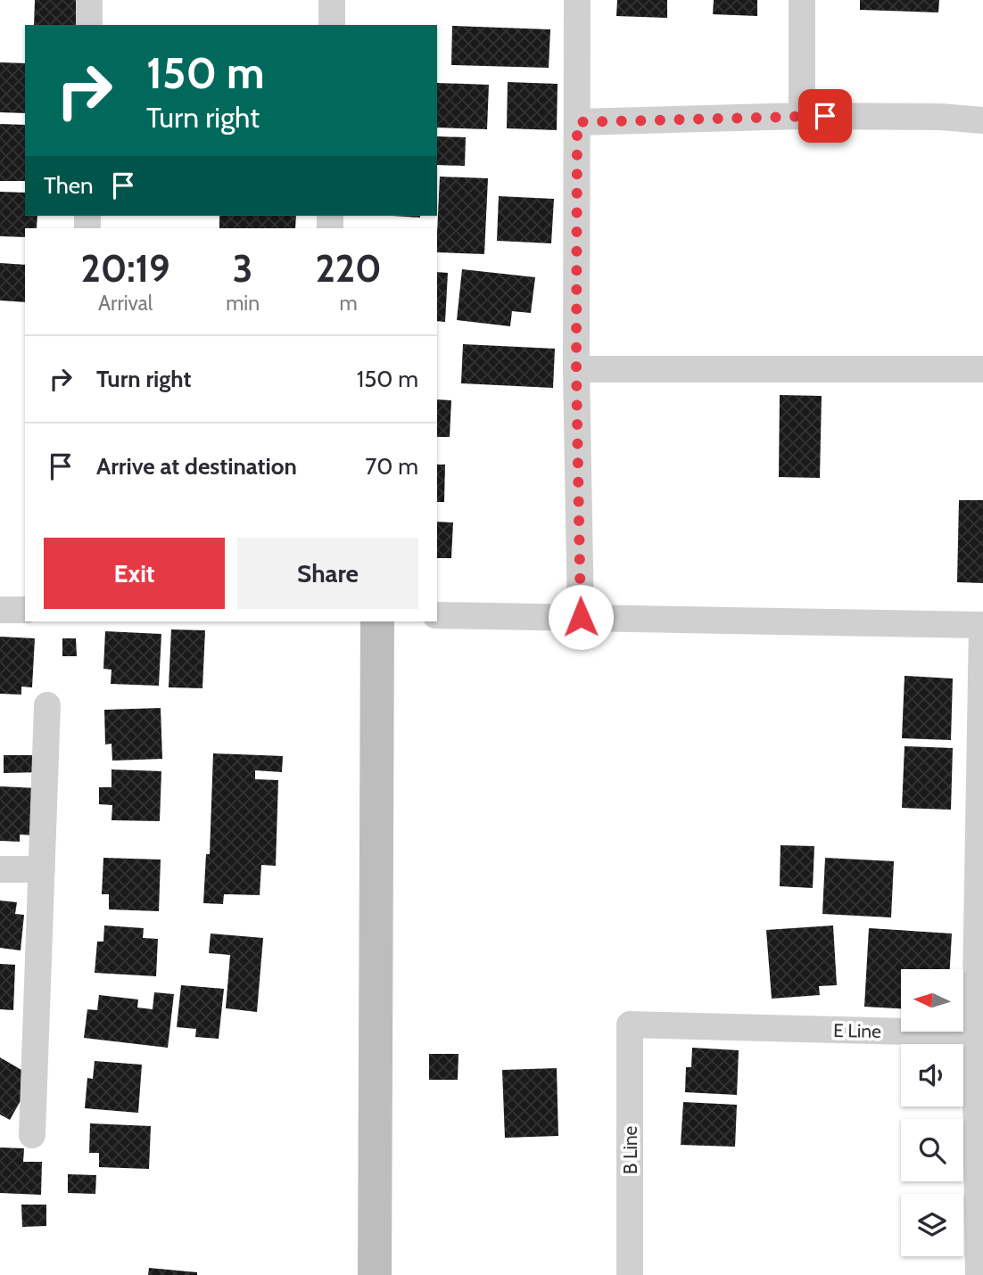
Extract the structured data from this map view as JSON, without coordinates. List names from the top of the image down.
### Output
{
  "streets": {
    "street": ["E Line", "B Line"]
  },
  "crossings": [
    ["E Line", "B Line"]
  ],
  "north": "left",
  "page": {
    "turn": ["150 m", "Turn right"],
    "then": "Then",
    "eta": [
      "20:19",
      "Arrival",
      "3",
      "min",
      "220",
      "m"
    ],
    "list": [
      {
        "name": "Turn right",
        "value": "150 m"
      },
      {
        "name": "Arrive at destination",
        "value": "70 m"
      }
    ],
    "buttons": ["Exit", "Share"]
  }
}
